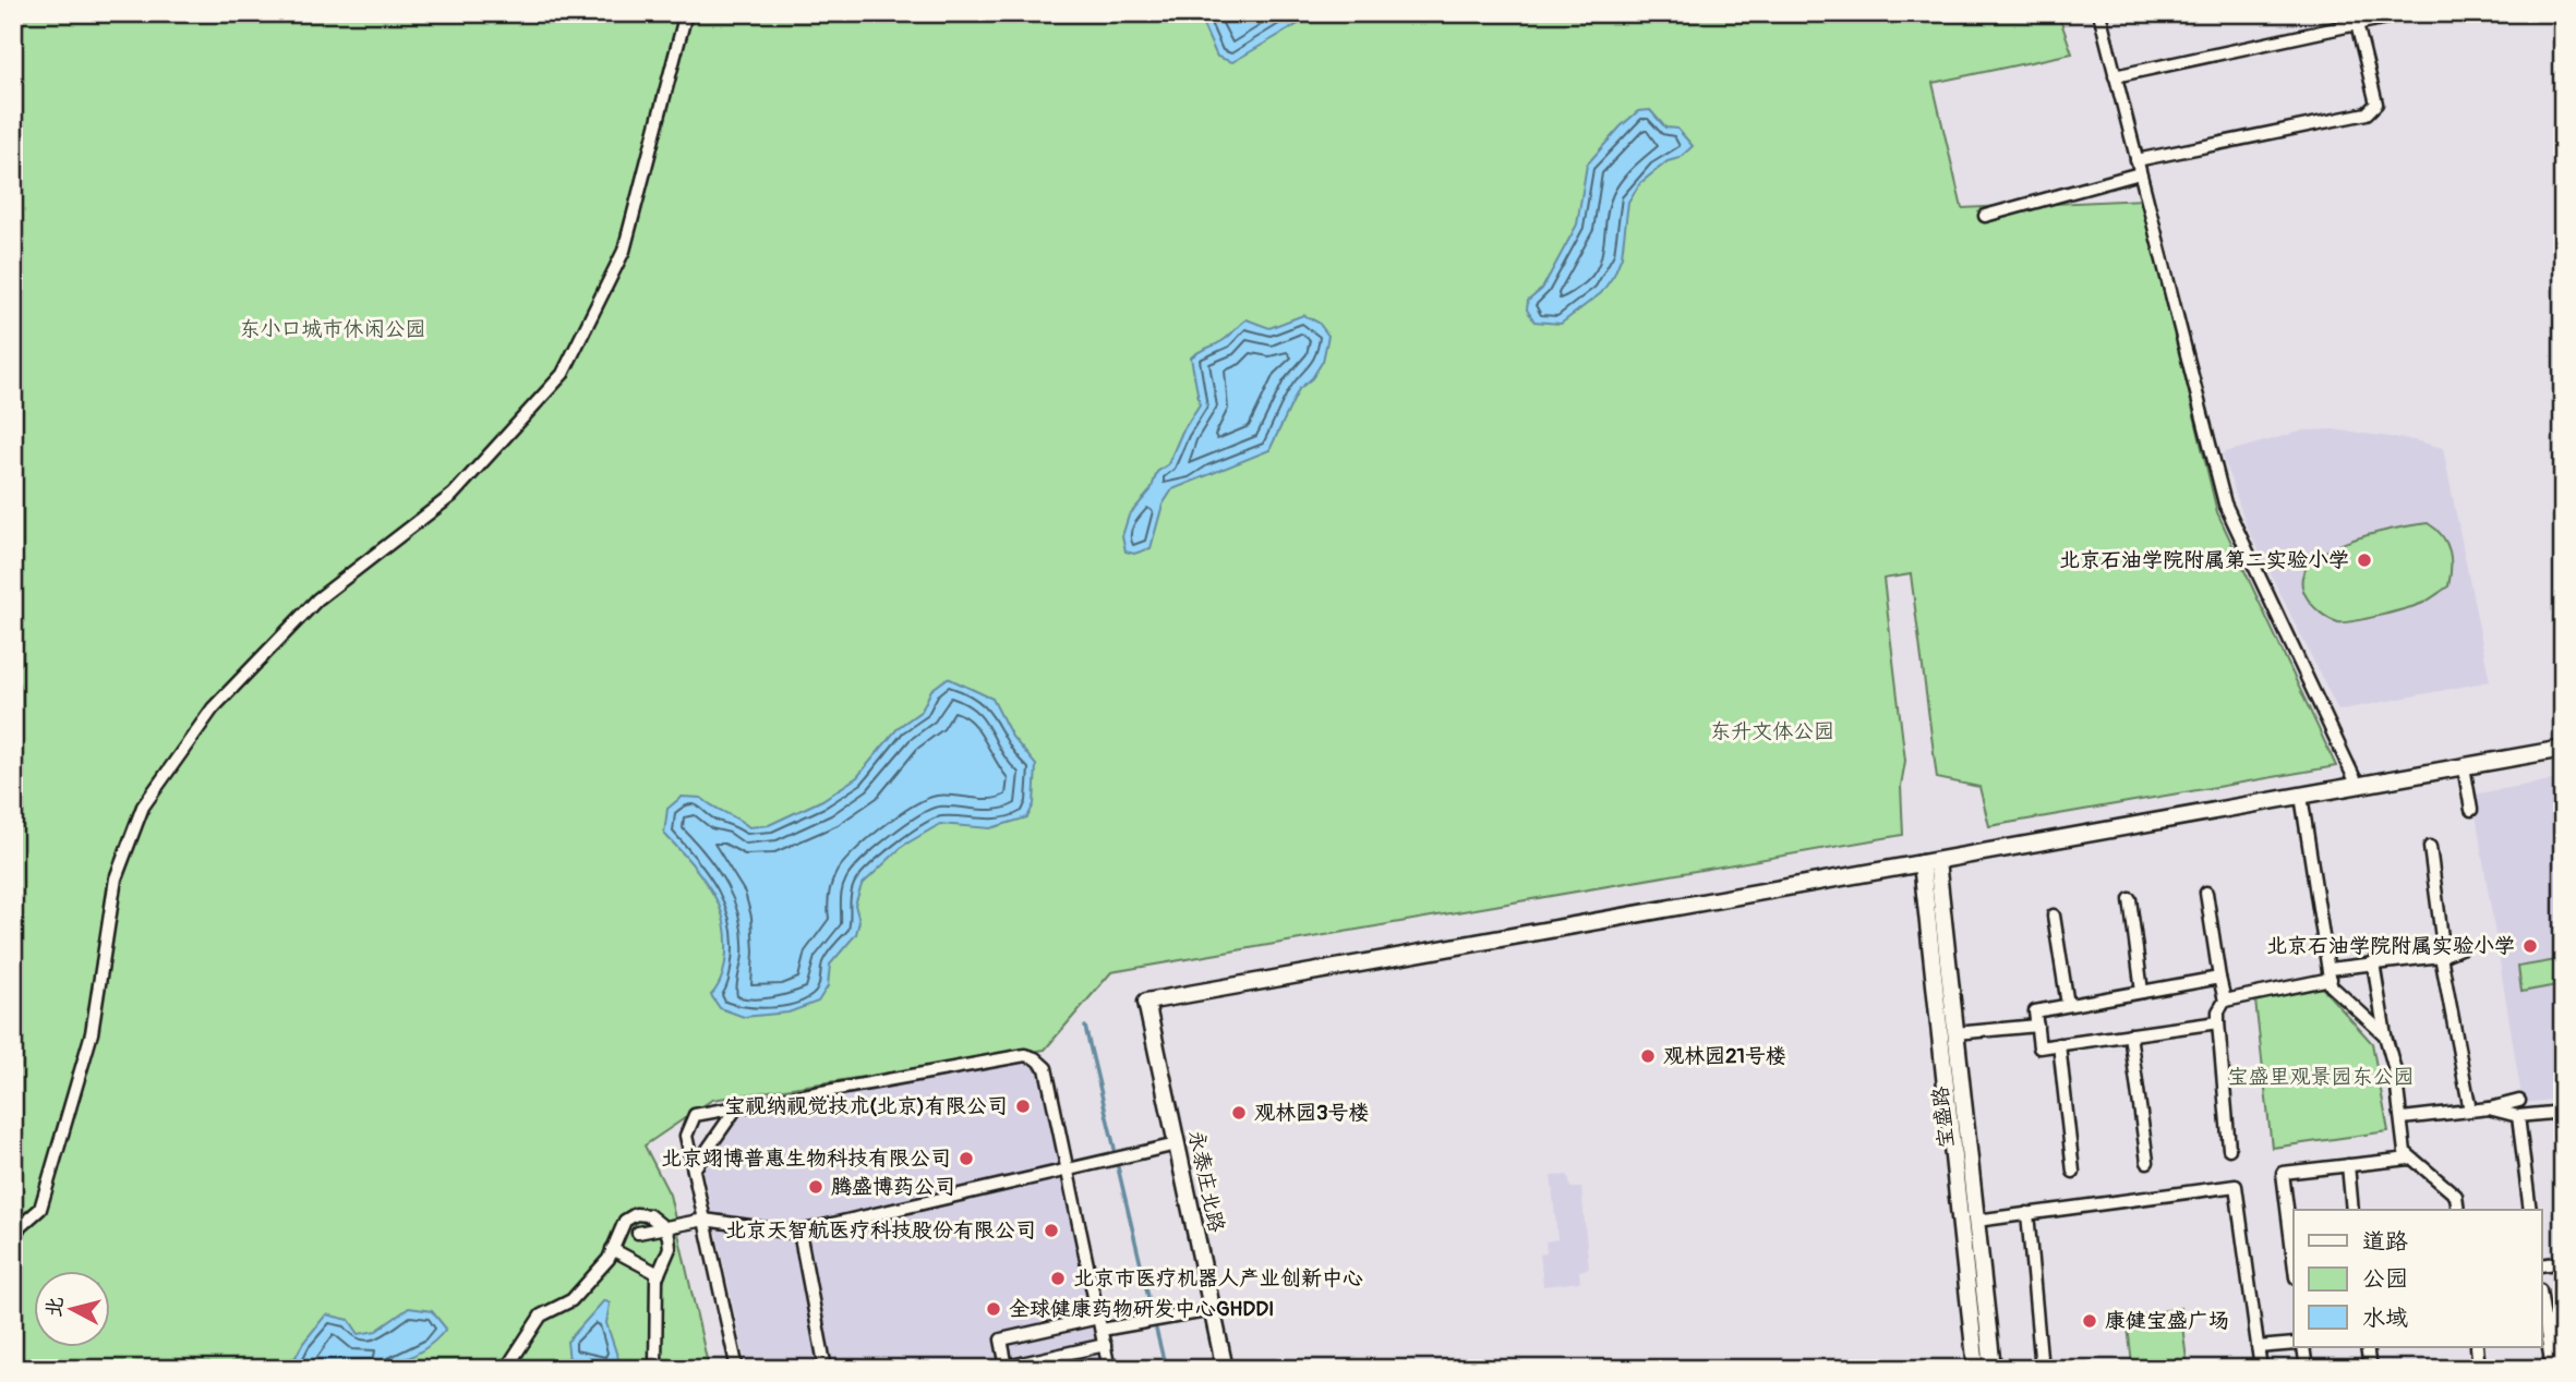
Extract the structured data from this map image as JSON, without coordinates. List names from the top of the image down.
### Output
{
  "streets": {
    "street": ["宝盛路", "永泰庄北路"]
  },
  "crossings": [
    ["宝盛路", "永泰庄北路"]
  ],
  "parks": ["东小口城市休闲公园", "东升文体公园", "宝盛里观景园东公园"],
  "places": [
    "北京石油学院附属第二实验小学",
    "北京石油学院附属实验小学",
    "观林园21号楼",
    "宝视纳视觉技术(北京)有限公司",
    "观林园3号楼",
    "北京翊博普惠生物科技有限公司",
    "腾盛博药公司",
    "北京天智航医疗科技股份有限公司",
    "北京市医疗机器人产业创新中心",
    "全球健康药物研发中心GHDDI",
    "康健宝盛广场"
  ],
  "legend": ["道路", "公园", "水域"],
  "north": "left"
}
